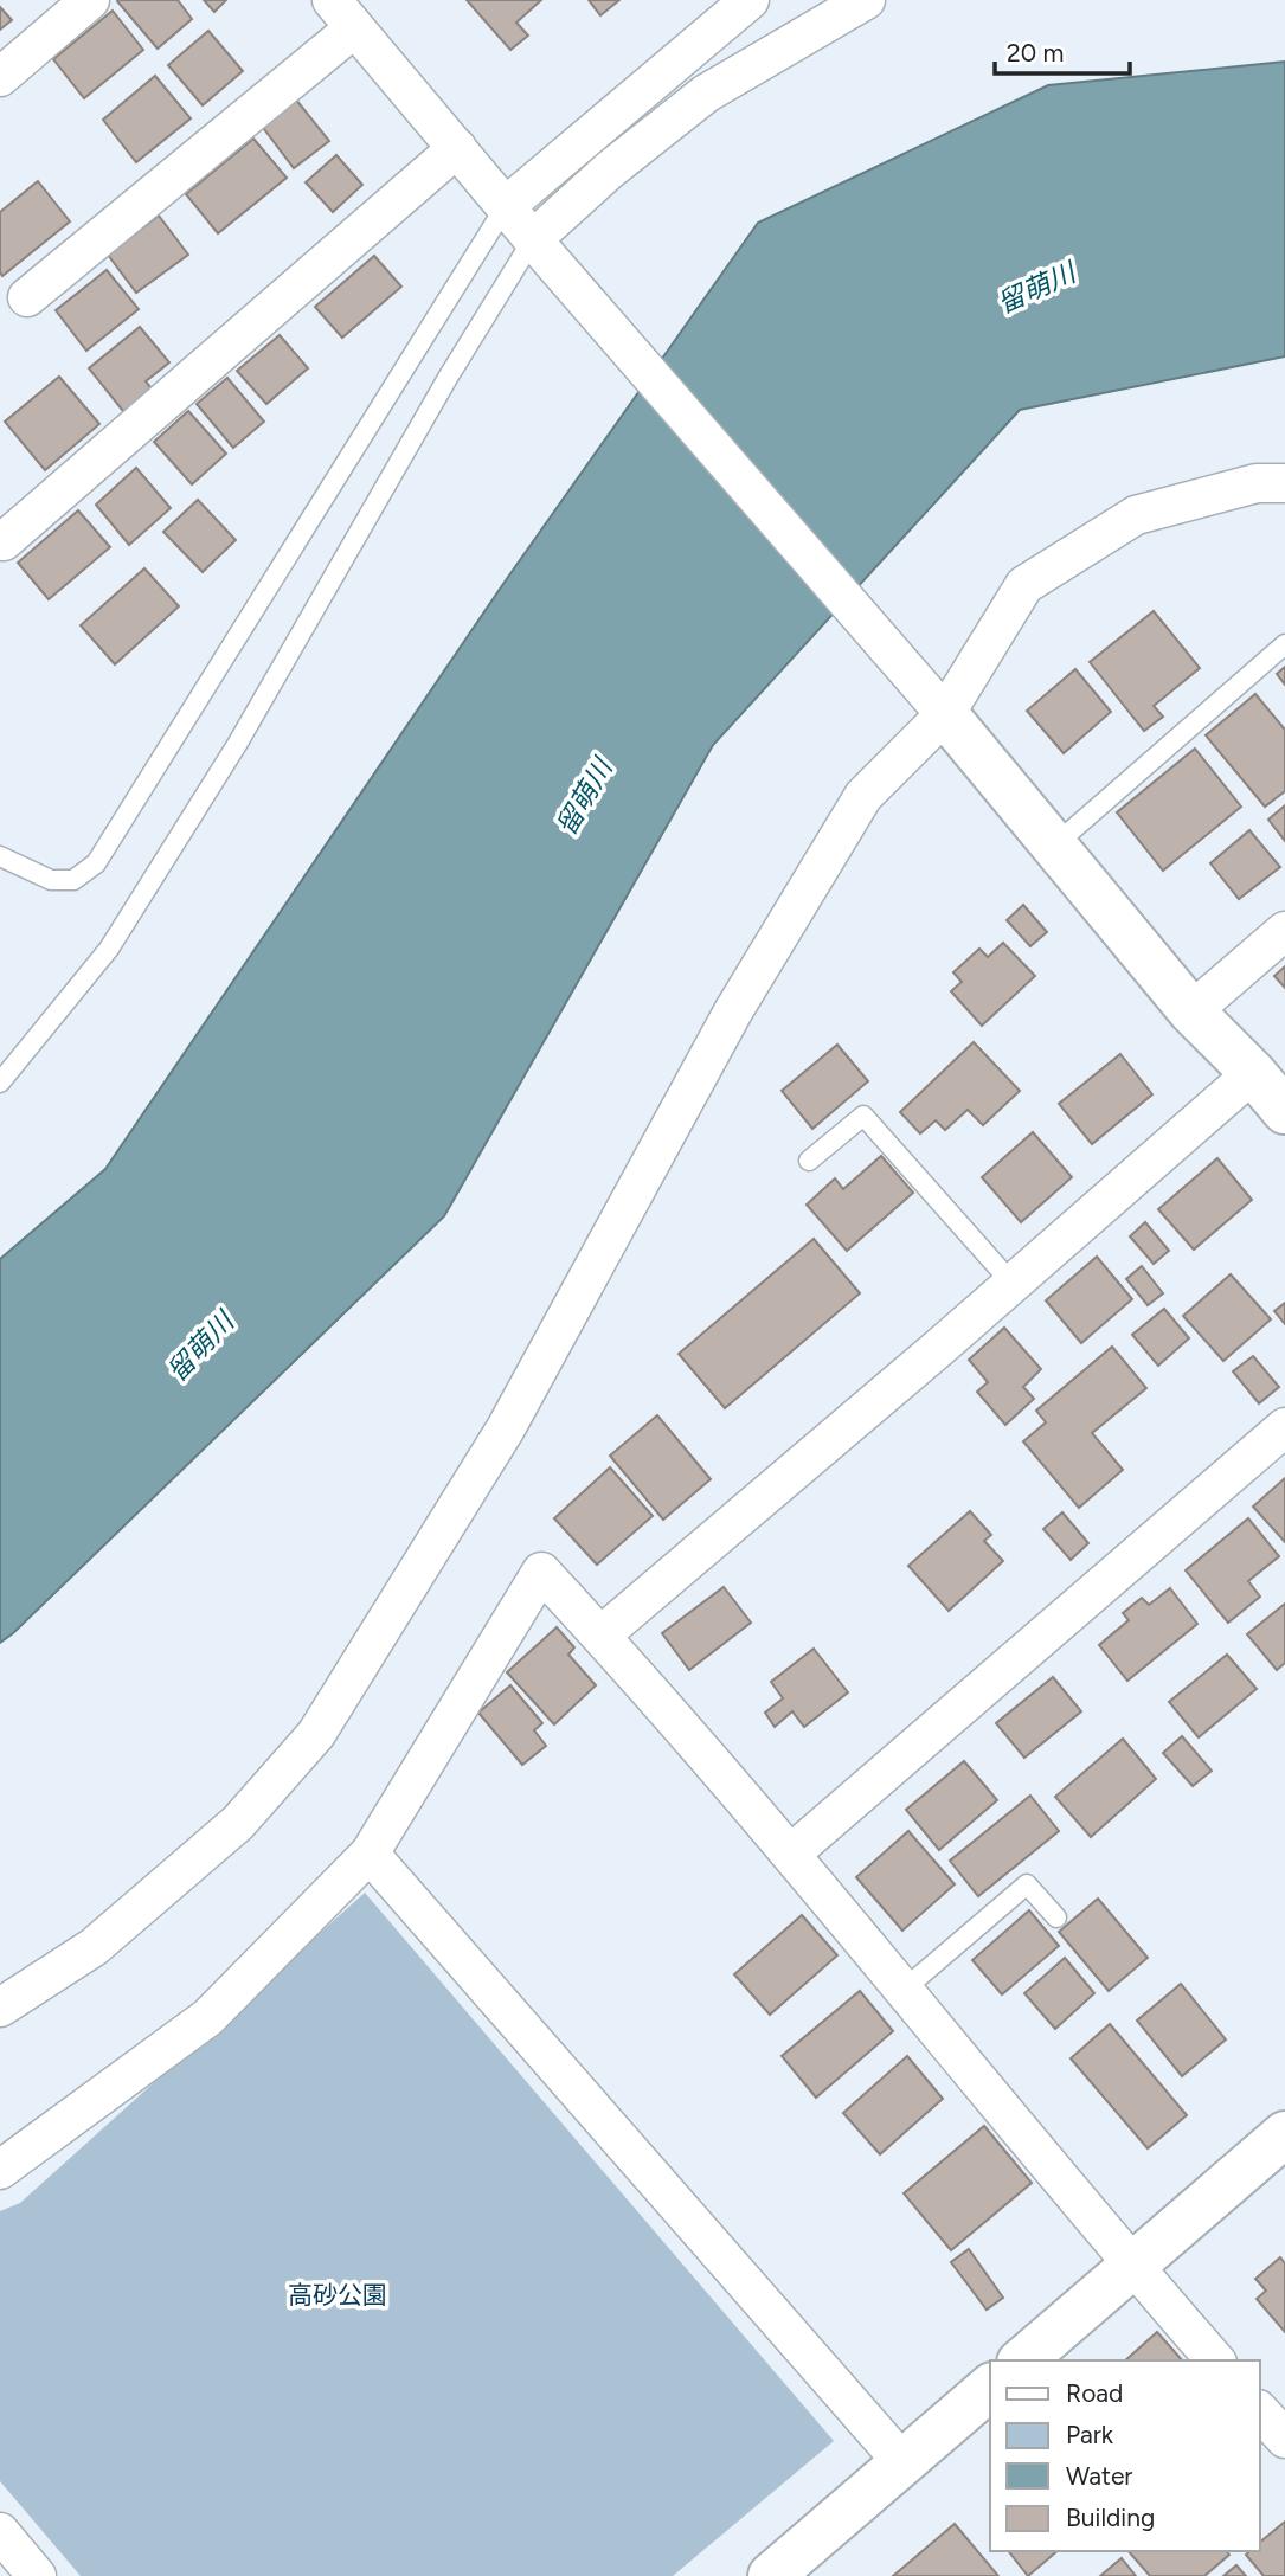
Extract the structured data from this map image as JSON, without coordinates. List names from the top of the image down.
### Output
{
  "water": ["留萌川"],
  "parks": ["高砂公園"],
  "legend": [
    "Road",
    "Park",
    "Water",
    "Building"
  ],
  "scale_bar": "20 m"
}
